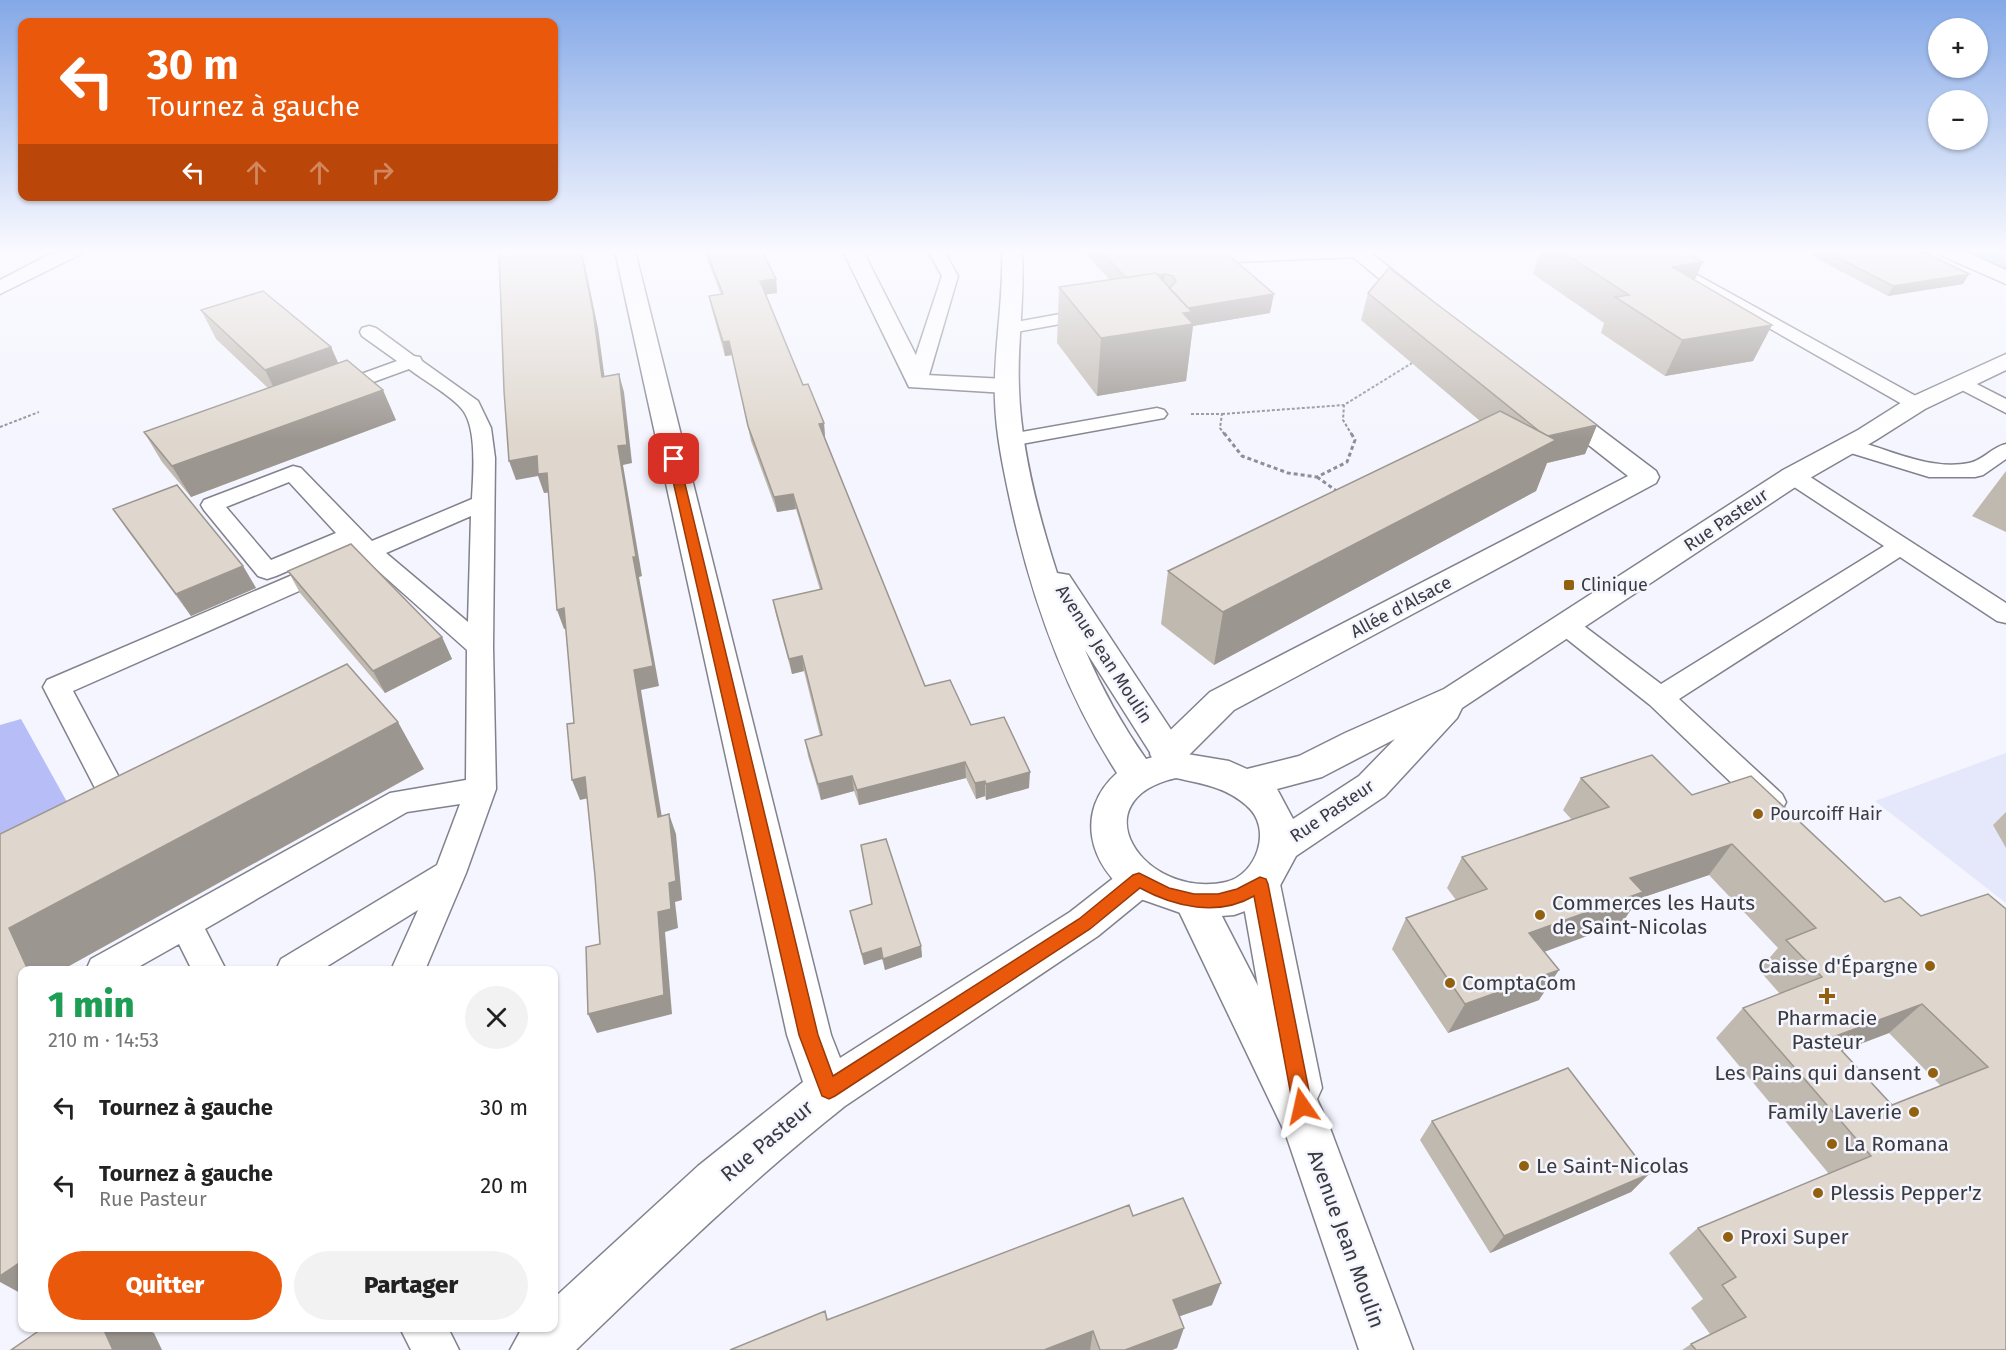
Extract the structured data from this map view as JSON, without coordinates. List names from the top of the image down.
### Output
{
  "streets": {
    "street": ["Rue Pasteur", "Allée d'Alsace", "Avenue Jean Moulin"]
  },
  "crossings": [
    ["Rue Pasteur", "Allée d'Alsace"],
    ["Rue Pasteur", "Avenue Jean Moulin"],
    ["Allée d'Alsace", "Avenue Jean Moulin"]
  ],
  "places": {
    "transit": ["Clinique"],
    "other": [
      "Pourcoiff Hair",
      "Commerces les Hauts de Saint-Nicolas",
      "Caisse d'Épargne",
      "ComptaCom",
      "Les Pains qui dansent",
      "Family Laverie",
      "La Romana",
      "Le Saint-Nicolas",
      "Plessis Pepper'z",
      "Proxi Super"
    ],
    "health": ["Pharmacie Pasteur"]
  },
  "page": {
    "map_buttons": ["+", "−"],
    "turn": ["30 m", "Tournez à gauche"],
    "heading": ["1 min", "210 m · 14:53"],
    "list": [
      {
        "name": "Tournez à gauche",
        "value": "30 m"
      },
      {
        "name": "Tournez à gauche",
        "note": "Rue Pasteur",
        "value": "20 m"
      }
    ],
    "buttons": ["Quitter", "Partager"]
  }
}
